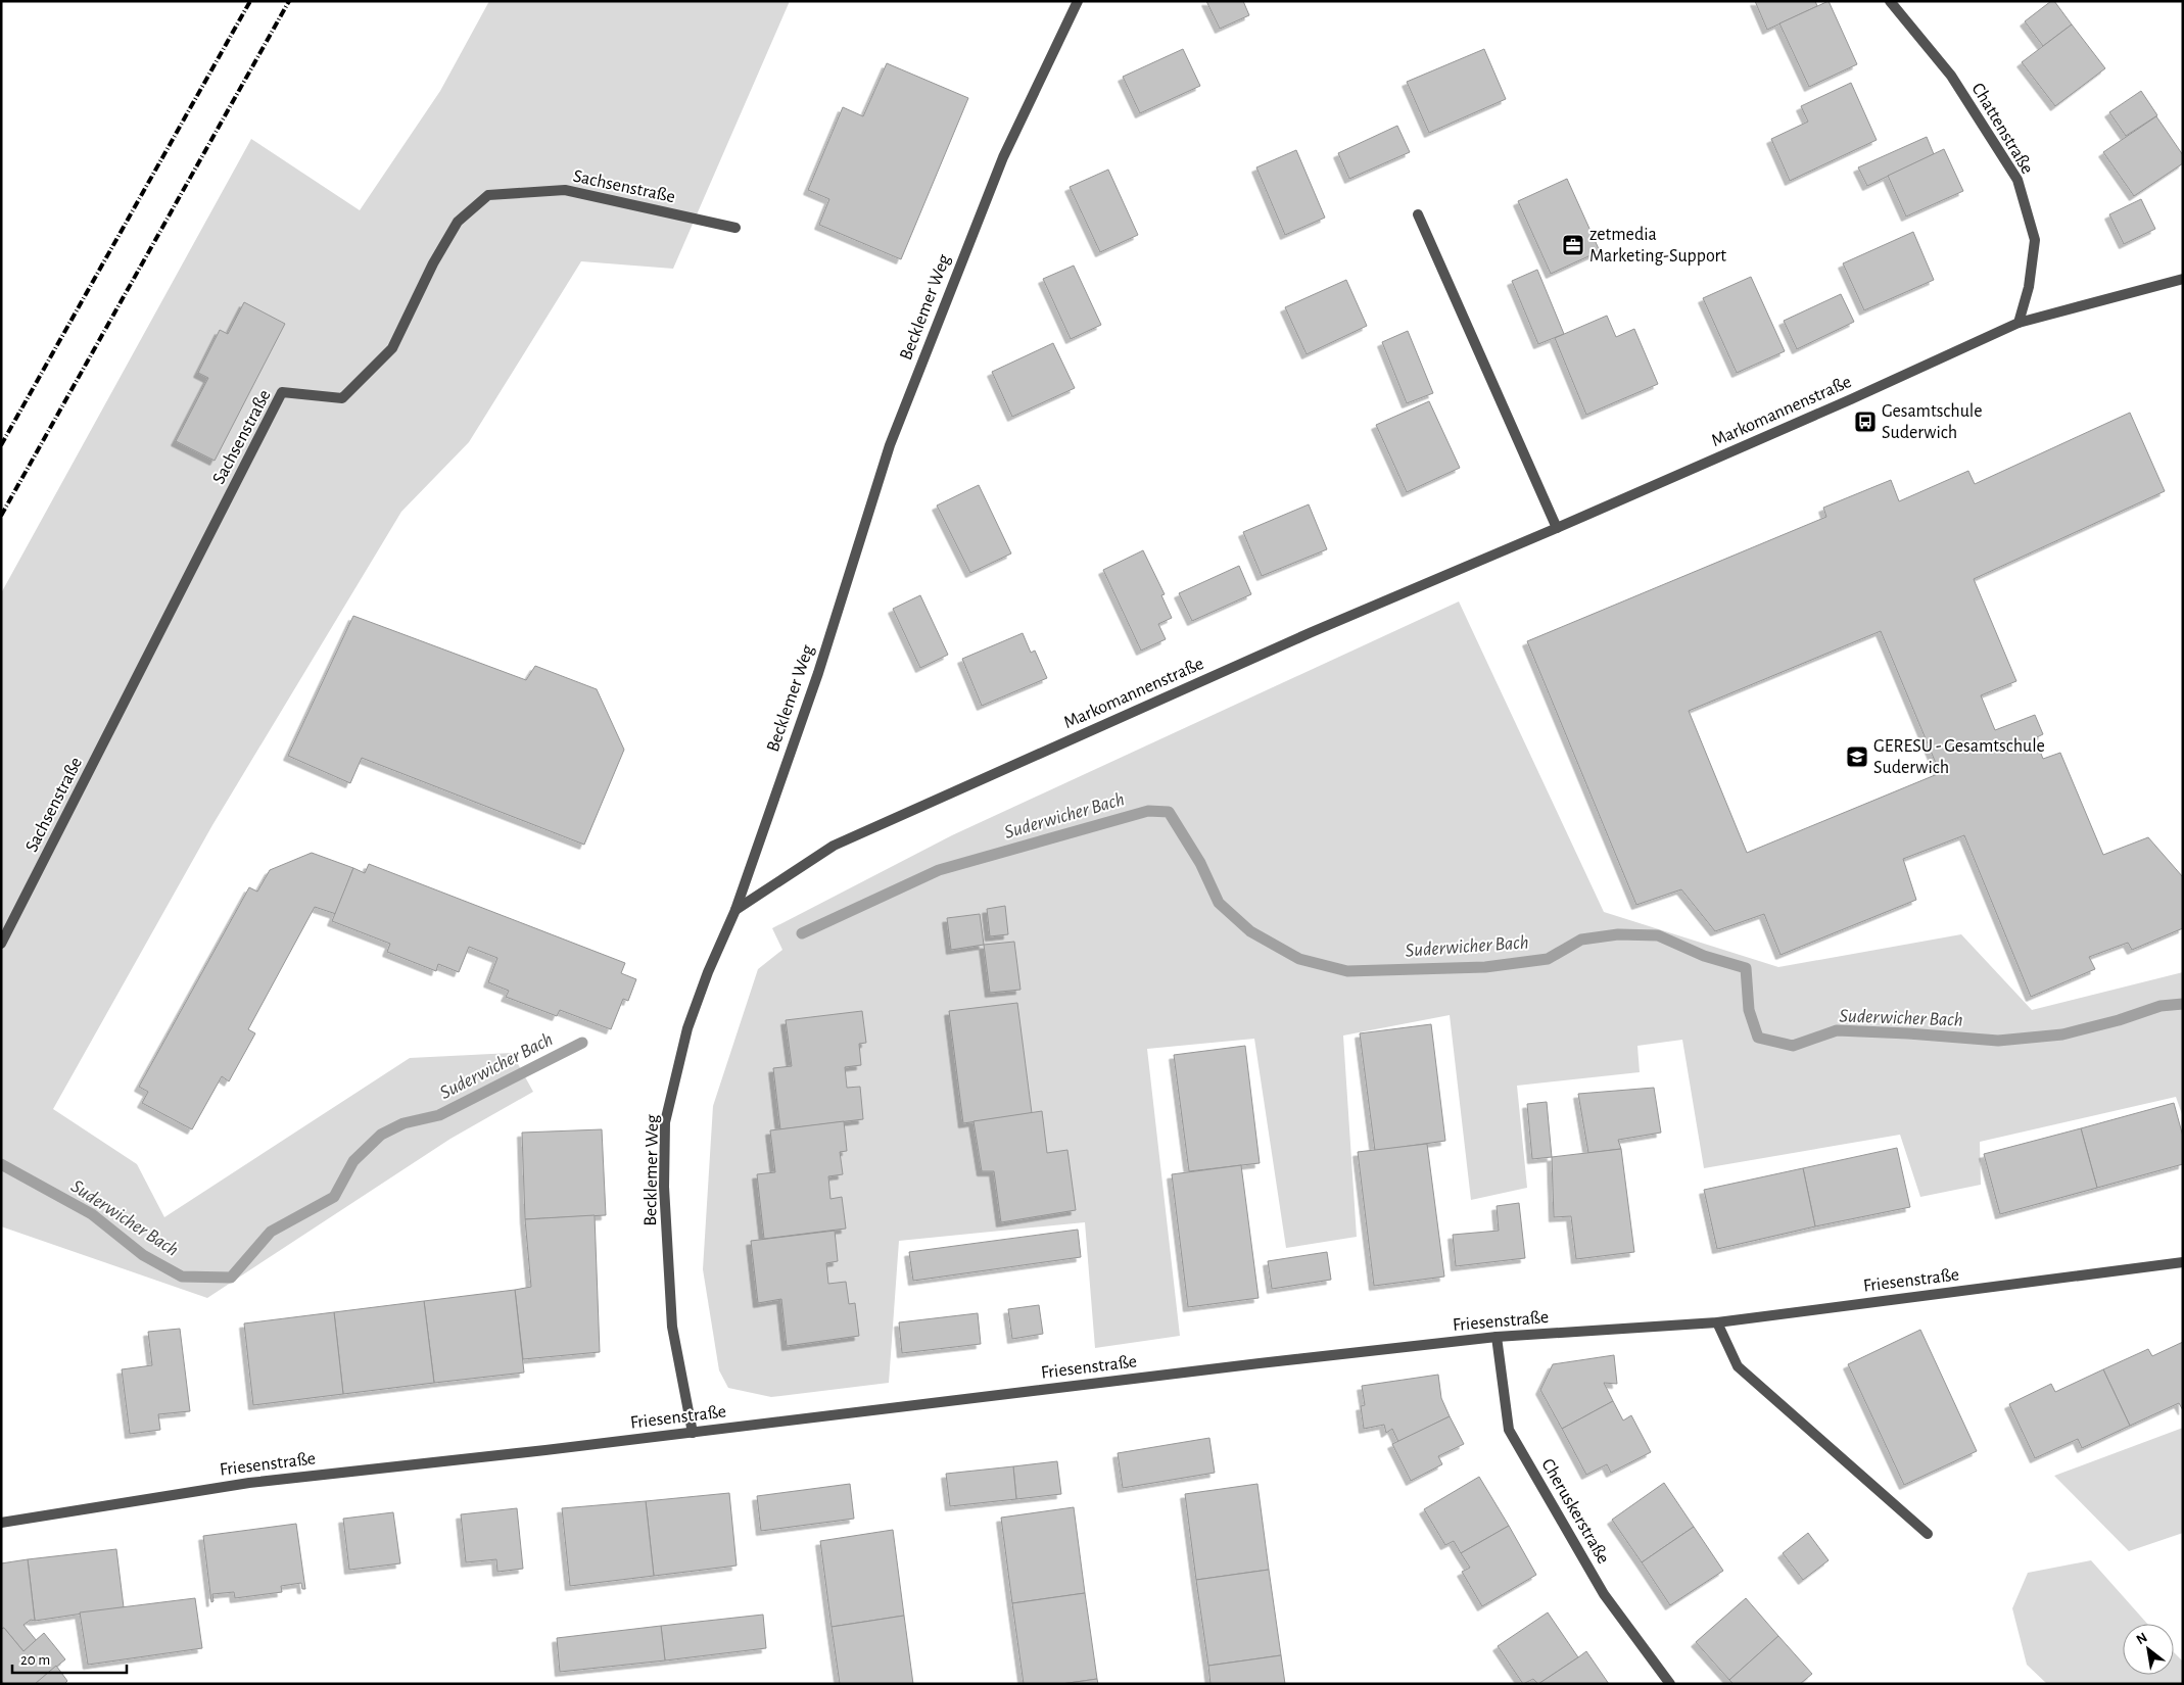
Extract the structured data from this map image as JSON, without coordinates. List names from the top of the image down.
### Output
{
  "streets": {
    "street": [
      "Chattenstraße",
      "Sachsenstraße",
      "Becklemer Weg",
      "Markomannenstraße",
      "Friesenstraße",
      "Cheruskerstraße"
    ]
  },
  "crossings": [
    ["Chattenstraße", "Markomannenstraße"],
    ["Becklemer Weg", "Markomannenstraße"],
    ["Becklemer Weg", "Friesenstraße"],
    ["Friesenstraße", "Cheruskerstraße"]
  ],
  "water": ["Suderwicher Bach"],
  "places": {
    "office": ["zetmedia Marketing-Support"],
    "bus stop": ["Gesamtschule Suderwich"],
    "school or university": ["GERESU - Gesamtschule Suderwich"]
  },
  "scale_bar": "20 m",
  "north": "top left"
}
